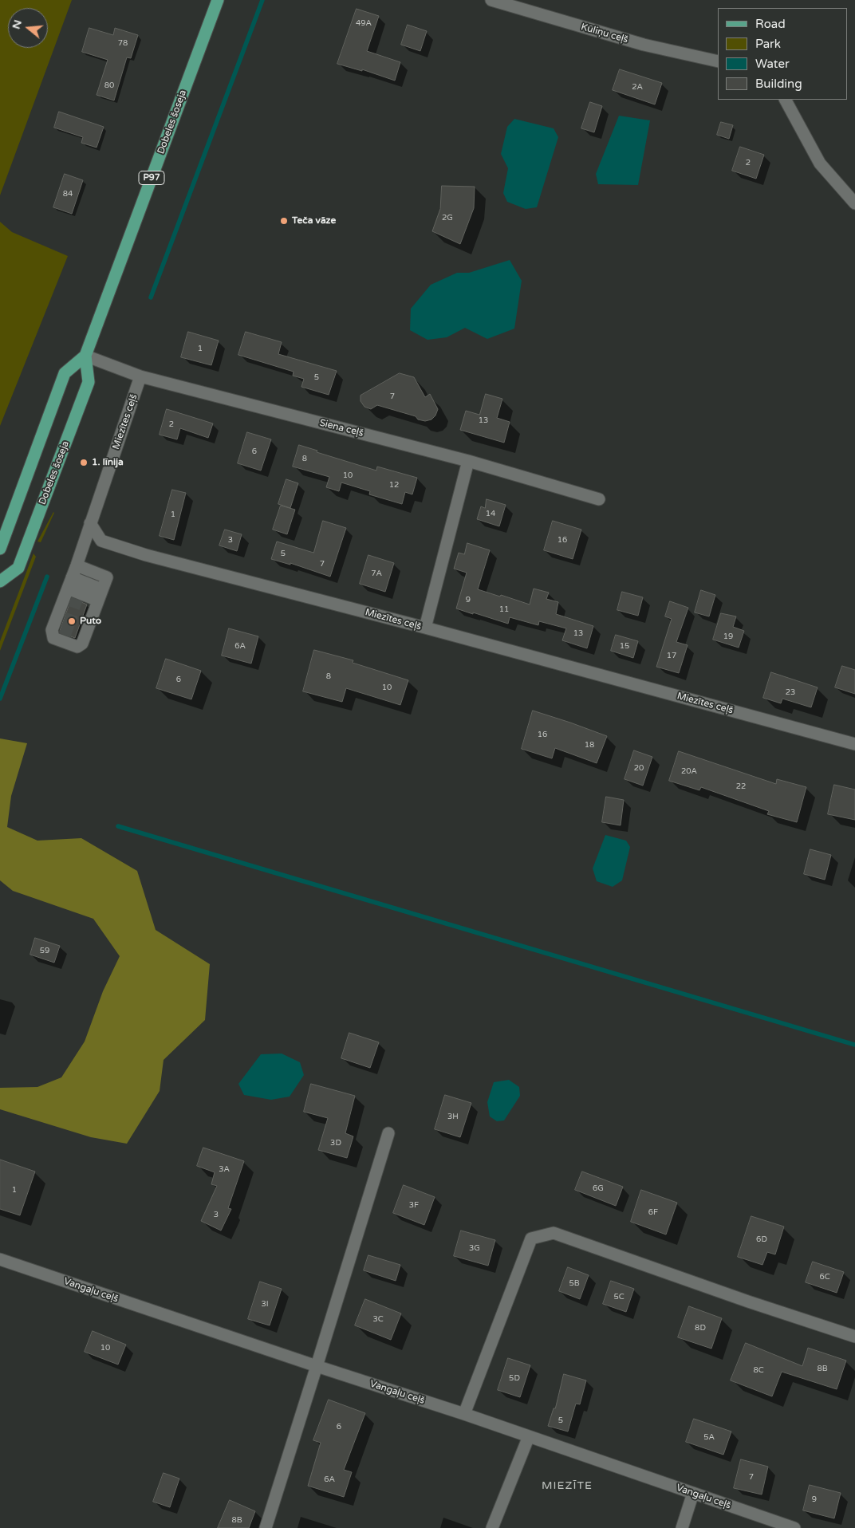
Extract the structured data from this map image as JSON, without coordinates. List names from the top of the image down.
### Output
{
  "streets": {
    "main road": ["Dobeles šoseja", "P97"],
    "street": [
      "Kūliņu ceļš",
      "Miezītes ceļš",
      "Siena ceļš",
      "Vangaļu ceļš"
    ]
  },
  "crossings": [
    ["Dobeles šoseja", "Siena ceļš"],
    ["Miezītes ceļš", "Siena ceļš"]
  ],
  "districts": ["MIEZĪTE"],
  "places": ["Teča vāze", "1. līnija", "Puto"],
  "house_numbers": [
    "49A",
    "78",
    "80",
    "2A",
    "2",
    "84",
    "2G",
    "1",
    "5",
    "7",
    "13",
    "2",
    "6",
    "8",
    "10",
    "12",
    "14",
    "1",
    "3",
    "16",
    "5",
    "7",
    "7A",
    "9",
    "11",
    "13",
    "19",
    "6A",
    "15",
    "17",
    "8",
    "6",
    "10",
    "23",
    "16",
    "18",
    "20",
    "20A",
    "22",
    "59",
    "3H",
    "3D",
    "3A",
    "6G",
    "1",
    "3F",
    "6F",
    "3",
    "6D",
    "3G",
    "6C",
    "5B",
    "5C",
    "3I",
    "3C",
    "8D",
    "10",
    "8B",
    "8C",
    "5D",
    "5",
    "6",
    "5A",
    "7",
    "6A",
    "9",
    "8B"
  ],
  "legend": [
    "Road",
    "Park",
    "Water",
    "Building"
  ],
  "north": "left"
}
